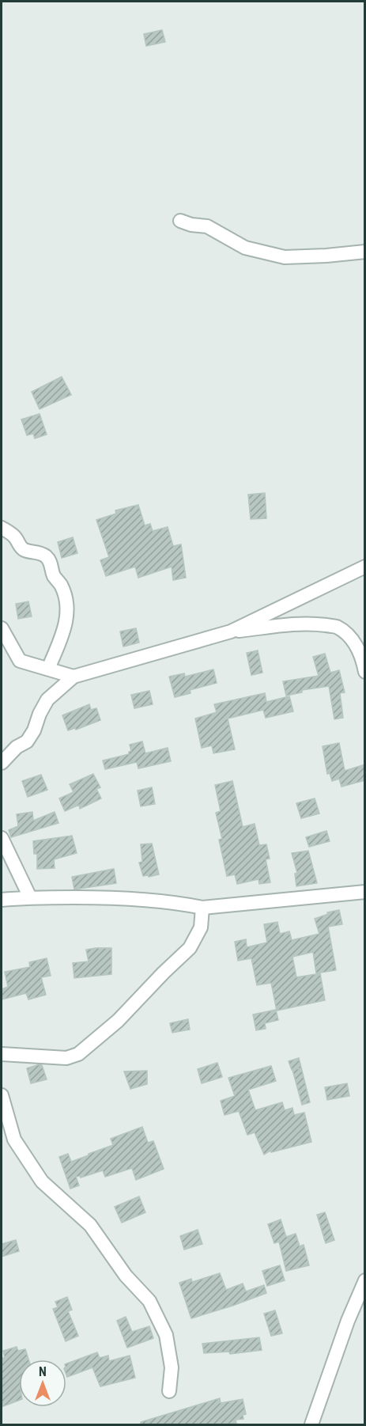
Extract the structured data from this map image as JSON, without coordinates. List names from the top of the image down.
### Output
{
  "north": "top"
}
